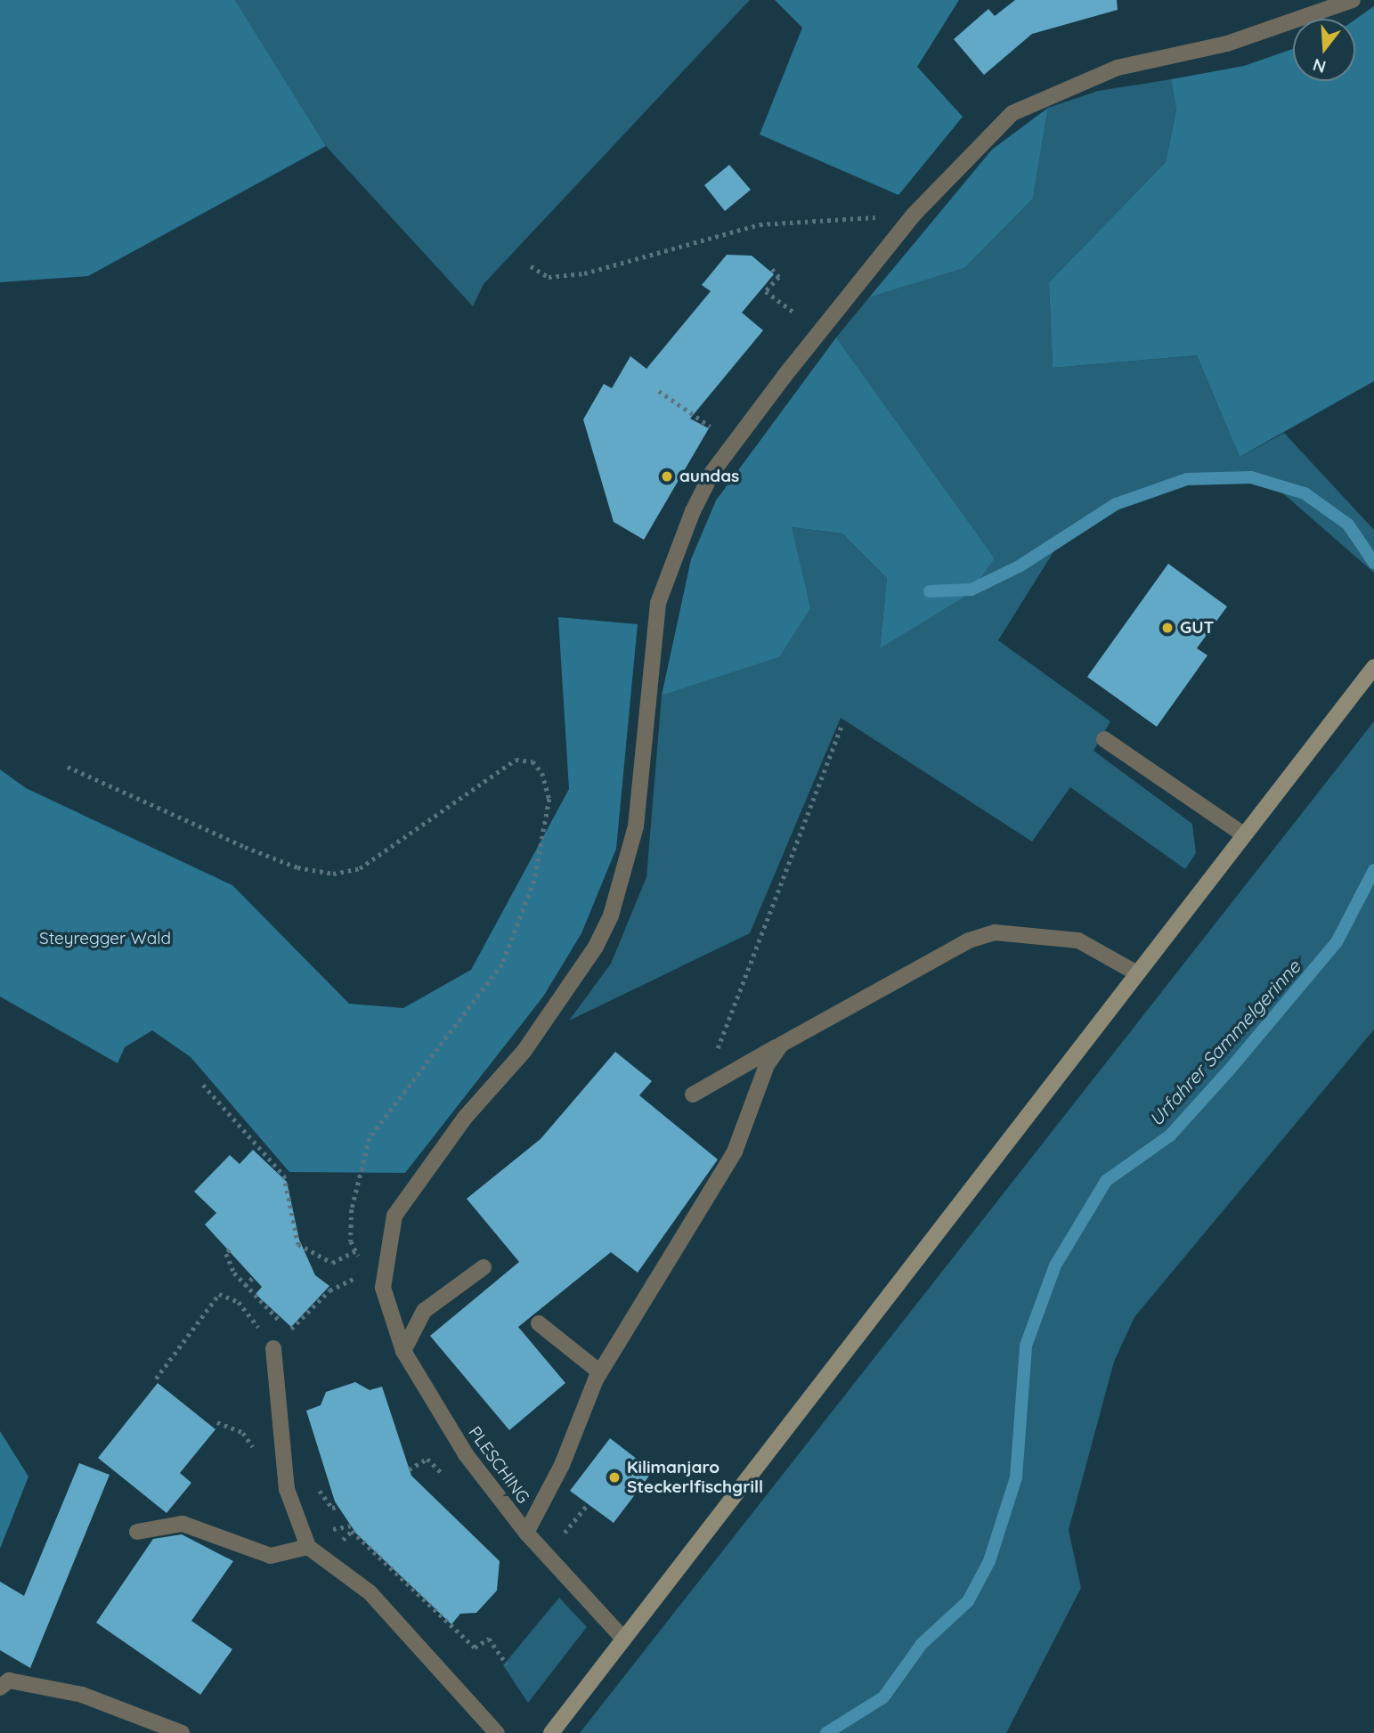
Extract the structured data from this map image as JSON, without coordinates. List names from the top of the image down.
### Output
{
  "streets": {
    "street": ["PLESCHING"]
  },
  "water": ["Urfahrer Sammelgerinne"],
  "parks": ["Steyregger Wald"],
  "places": ["aundas", "GUT", "Kilimanjaro Steckerlfischgrill"],
  "north": "bottom"
}
